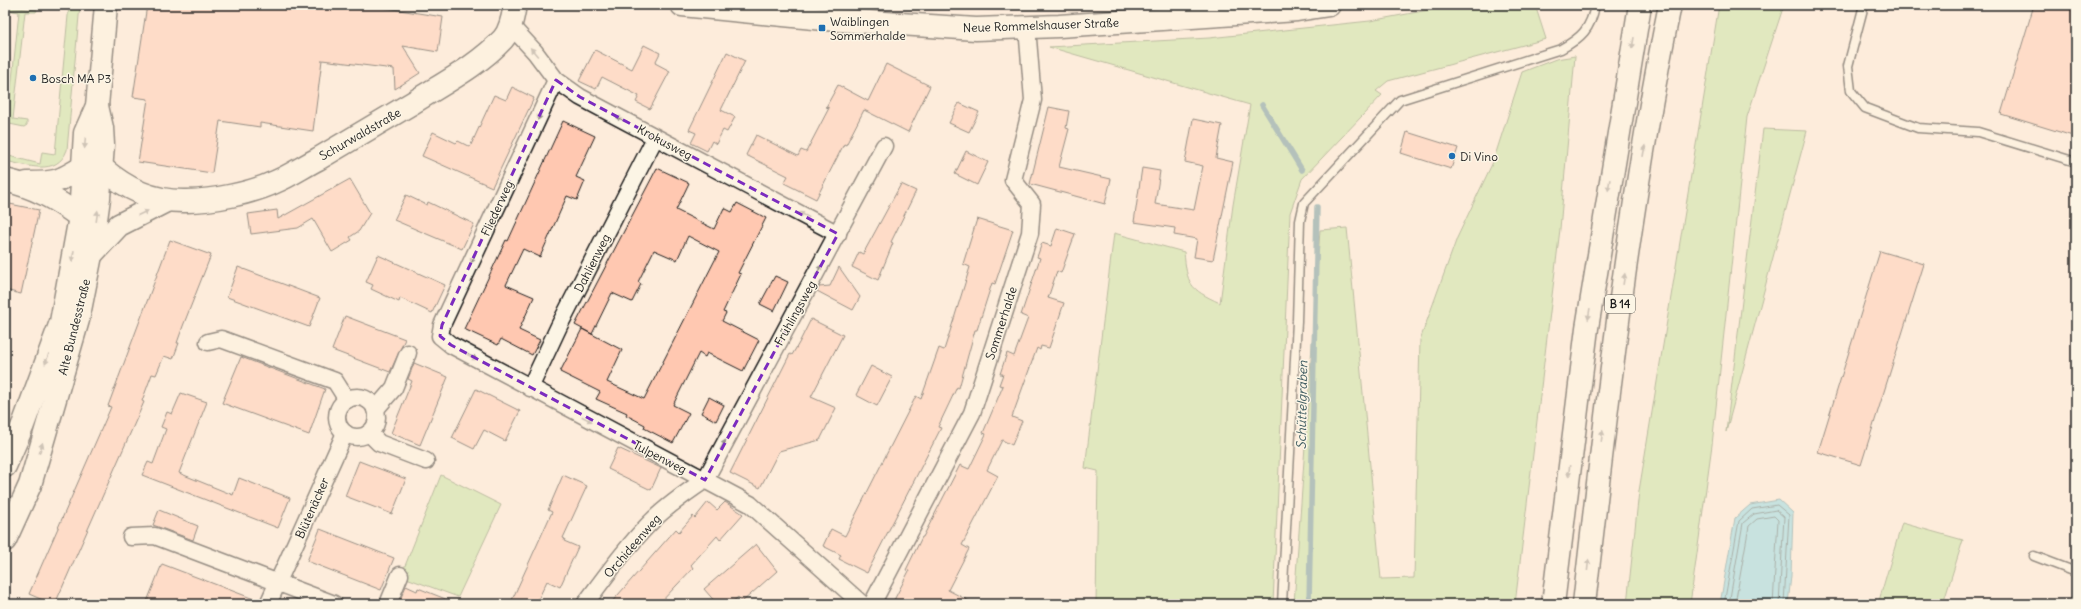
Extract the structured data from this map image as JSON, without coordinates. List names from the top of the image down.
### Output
{
  "streets": {
    "main road": [
      "Neue Rommelshauser Straße",
      "Schurwaldstraße",
      "B 14",
      "Alte Bundesstraße"
    ],
    "street": [
      "Krokusweg",
      "Fliederweg",
      "Dahlienweg",
      "Frühlingsweg",
      "Sommerhalde",
      "Tulpenweg",
      "Blütenäcker",
      "Orchideenweg"
    ]
  },
  "crossings": [
    ["Neue Rommelshauser Straße", "Sommerhalde"],
    ["Schurwaldstraße", "Krokusweg"],
    ["Schurwaldstraße", "Alte Bundesstraße"],
    ["Krokusweg", "Fliederweg"],
    ["Krokusweg", "Dahlienweg"],
    ["Krokusweg", "Frühlingsweg"],
    ["Fliederweg", "Tulpenweg"],
    ["Dahlienweg", "Tulpenweg"],
    ["Frühlingsweg", "Tulpenweg"],
    ["Frühlingsweg", "Orchideenweg"],
    ["Tulpenweg", "Orchideenweg"]
  ],
  "one_way": [
    "Krokusweg",
    "Fliederweg",
    "Frühlingsweg",
    "Tulpenweg"
  ],
  "water": ["Schüttelgraben"],
  "places": {
    "transit": ["Waiblingen Sommerhalde"],
    "other": ["Bosch MA P3", "Di Vino"]
  }
}
